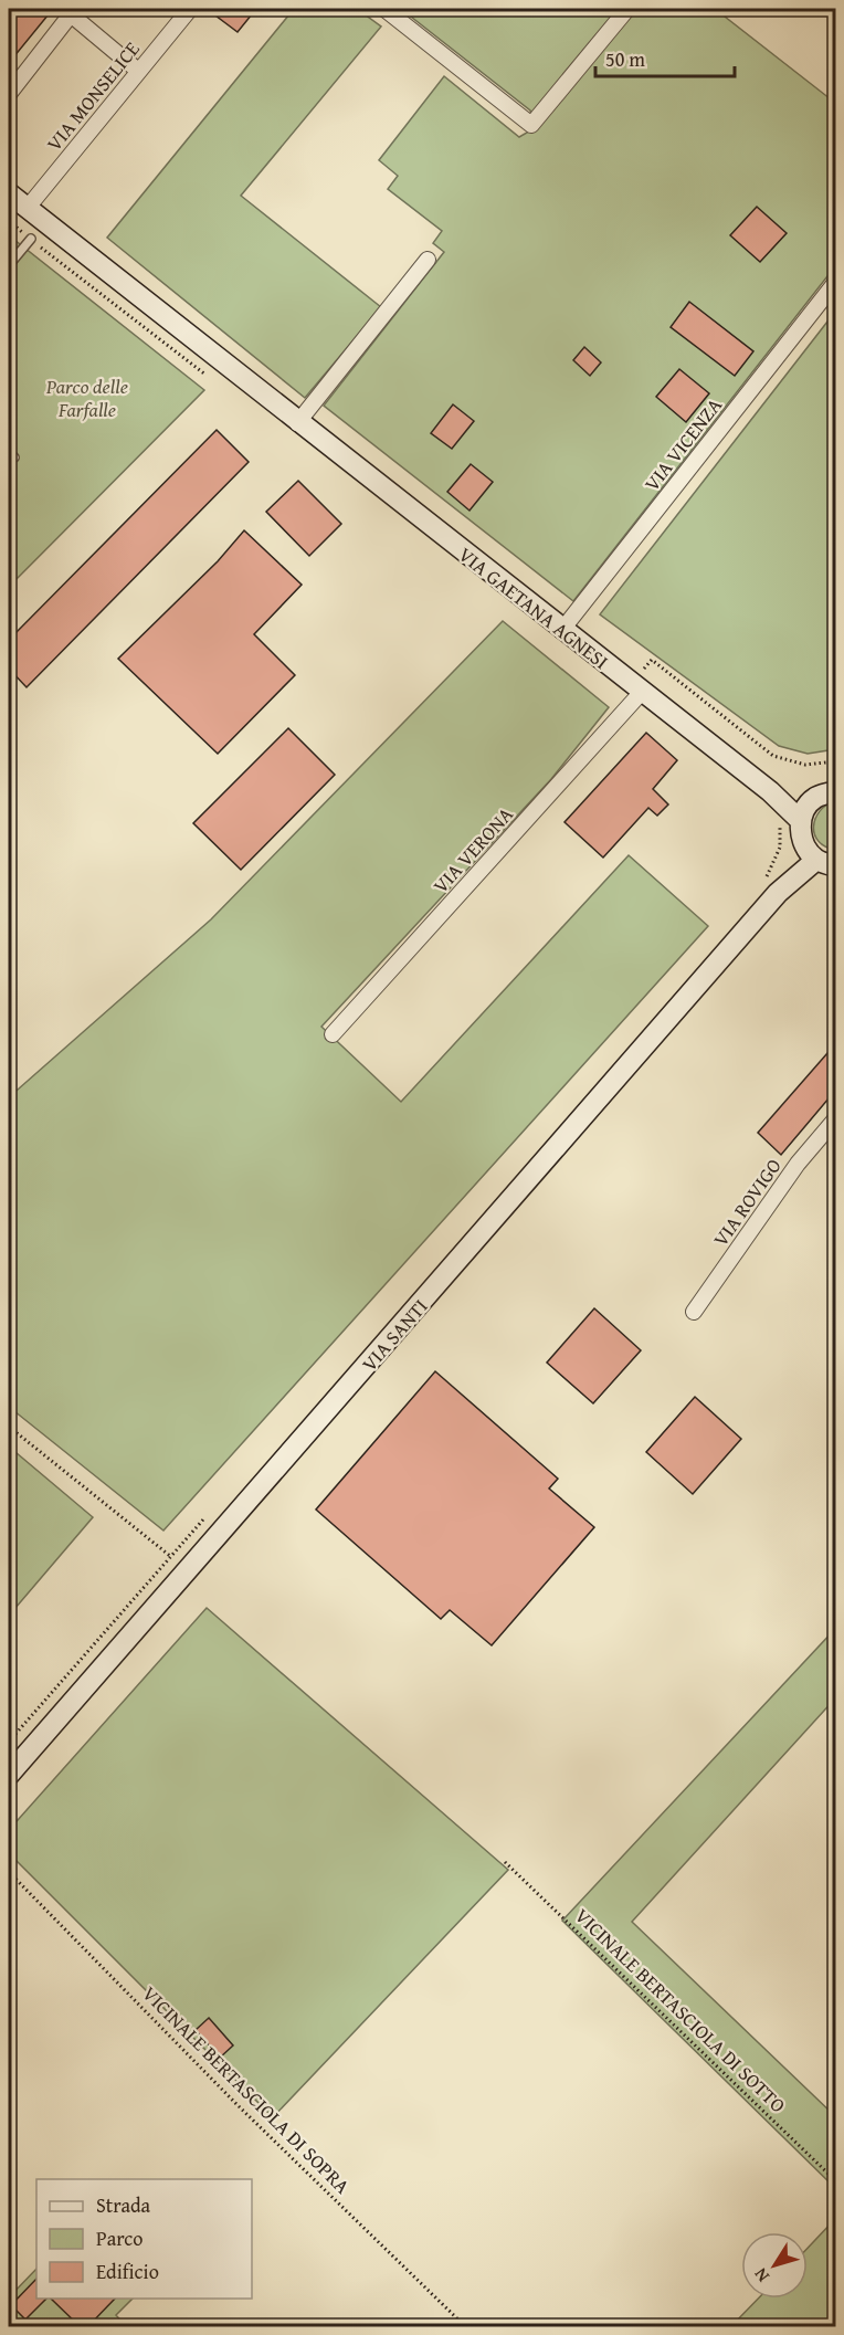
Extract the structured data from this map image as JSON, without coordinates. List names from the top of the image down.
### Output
{
  "streets": {
    "street": [
      "VIA MONSELICE",
      "VIA VICENZA",
      "VIA GAETANA AGNESI",
      "VIA VERONA",
      "VIA ROVIGO",
      "VIA SANTI"
    ],
    "path": ["VICINALE BERTASCIOLA DI SOTTO", "VICINALE BERTASCIOLA DI SOPRA"]
  },
  "crossings": [
    ["VIA MONSELICE", "VIA GAETANA AGNESI"],
    ["VIA VICENZA", "VIA GAETANA AGNESI"],
    ["VIA GAETANA AGNESI", "VIA VERONA"]
  ],
  "parks": ["Parco delle Farfalle"],
  "legend": ["Strada", "Parco", "Edificio"],
  "scale_bar": "50 m",
  "north": "bottom left"
}
